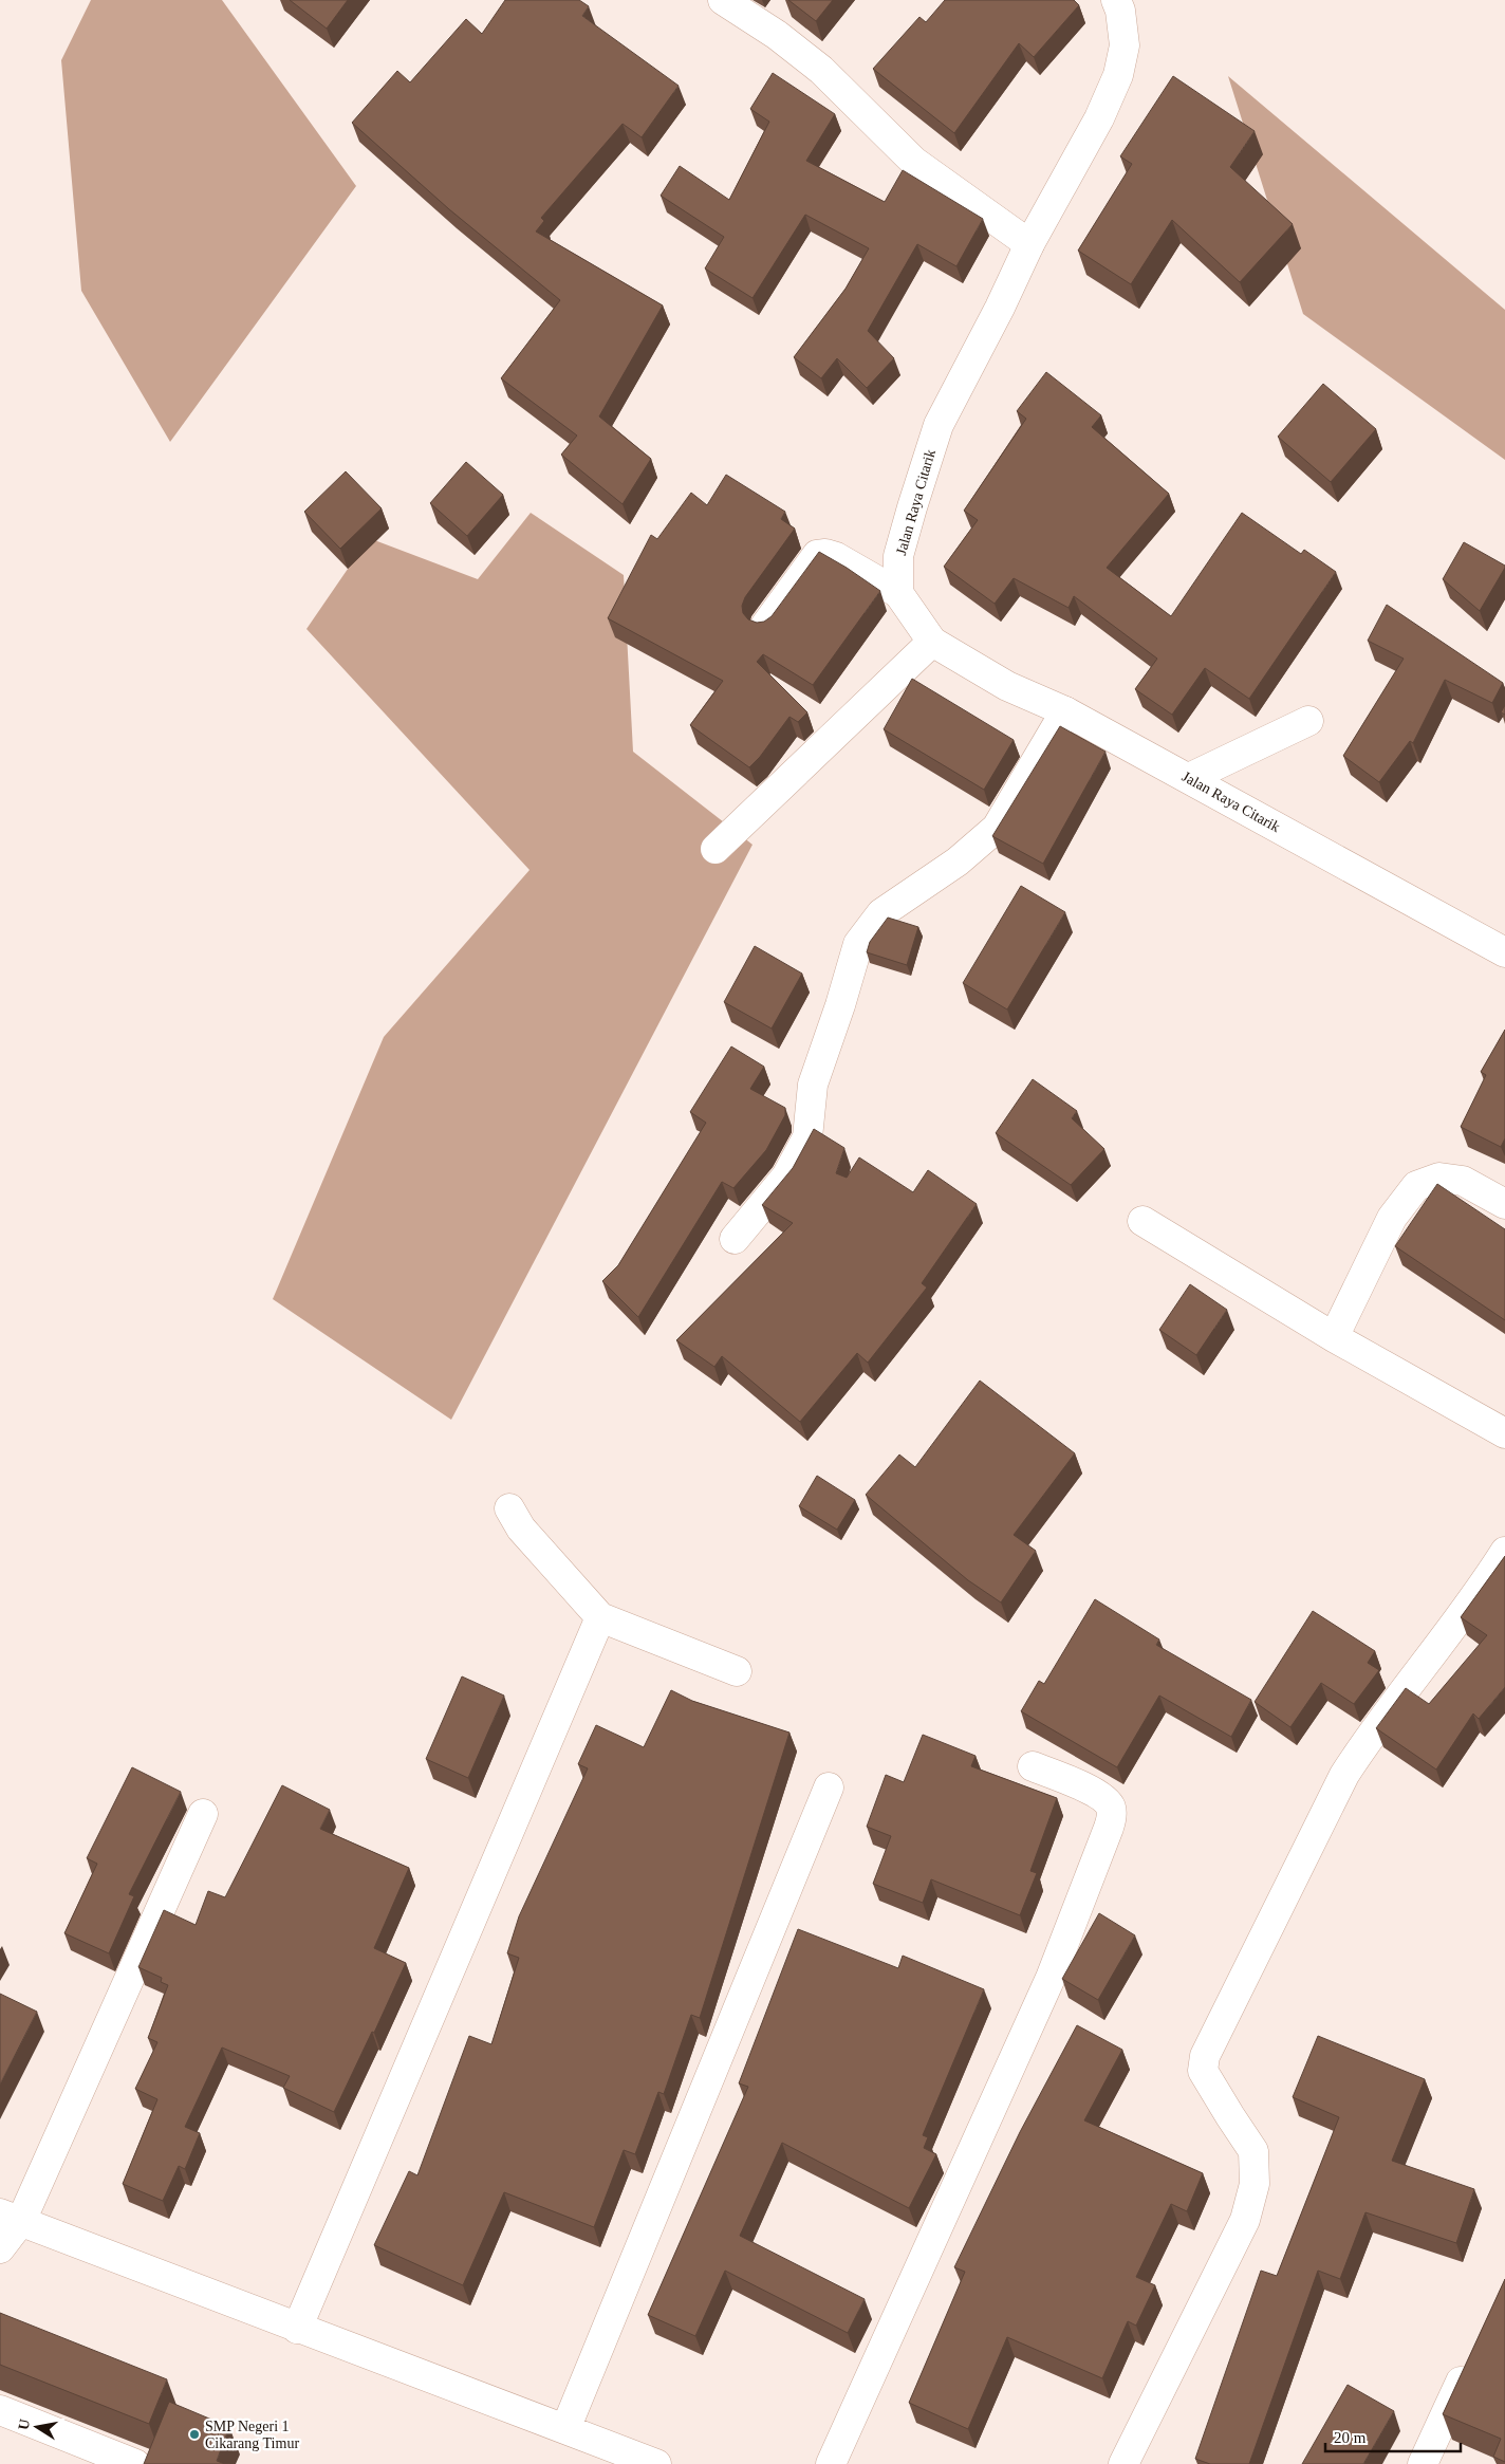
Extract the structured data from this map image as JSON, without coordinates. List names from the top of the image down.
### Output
{
  "streets": {
    "street": ["Jalan Raya Citarik"]
  },
  "places": ["SMP Negeri 1 Cikarang Timur"],
  "scale_bar": "20 m",
  "north": "left"
}
